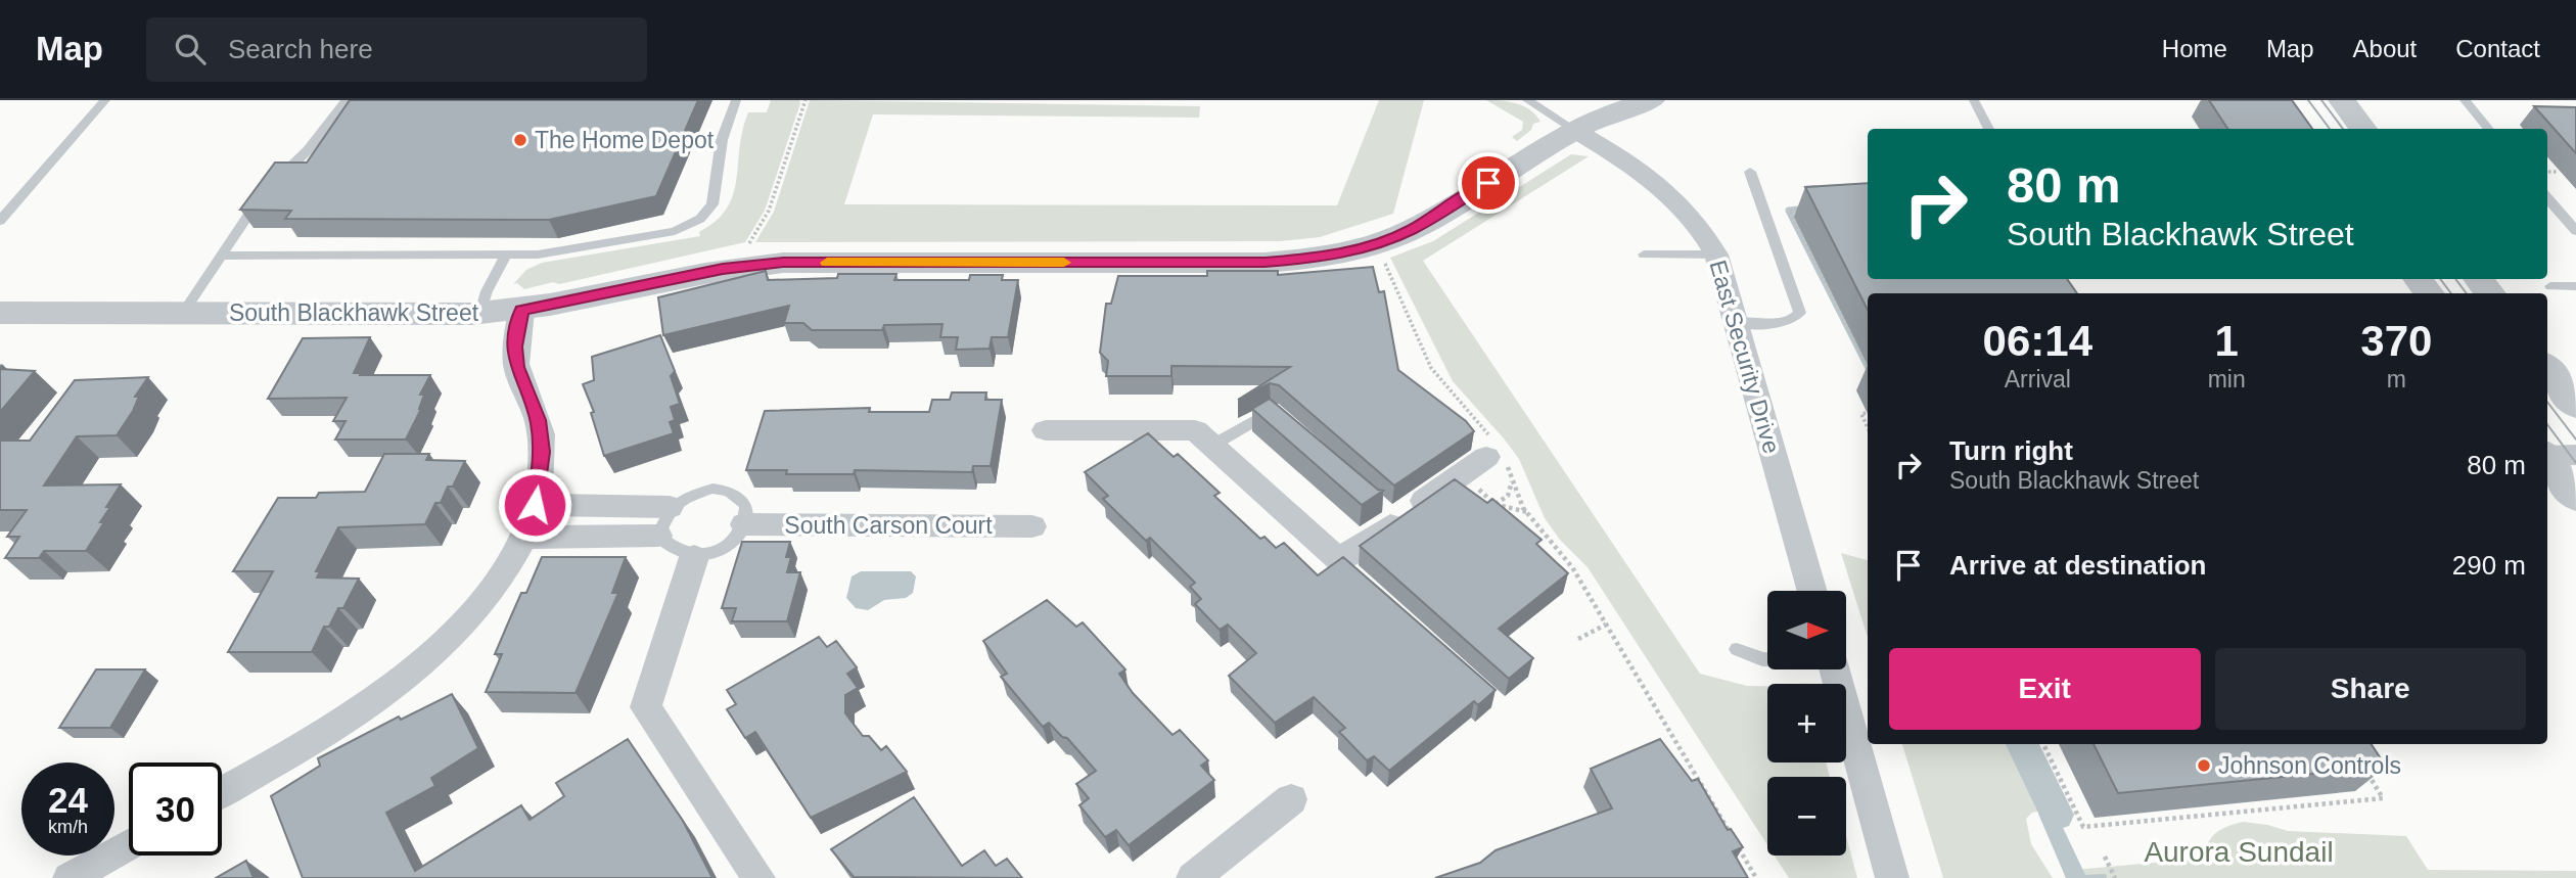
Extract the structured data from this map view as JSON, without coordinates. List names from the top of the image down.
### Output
{
  "streets": {
    "street": ["South Blackhawk Street", "East Security Drive", "South Carson Court"]
  },
  "crossings": [
    ["South Blackhawk Street", "East Security Drive"]
  ],
  "parks": ["Aurora Sundail"],
  "places": ["The Home Depot", "Johnson Controls"],
  "north": "right",
  "page": {
    "header": "Map",
    "search": "Search here",
    "nav": [
      "Home",
      "Map",
      "About",
      "Contact"
    ],
    "turn": ["80 m", "South Blackhawk Street"],
    "eta": [
      "06:14",
      "Arrival",
      "1",
      "min",
      "370",
      "m"
    ],
    "list": [
      {
        "name": "Turn right",
        "note": "South Blackhawk Street",
        "value": "80 m"
      },
      {
        "name": "Arrive at destination",
        "value": "290 m"
      }
    ],
    "map_buttons": ["+", "−"],
    "buttons": ["Exit", "Share"],
    "speed": "24 km/h",
    "limit": "30"
  }
}
